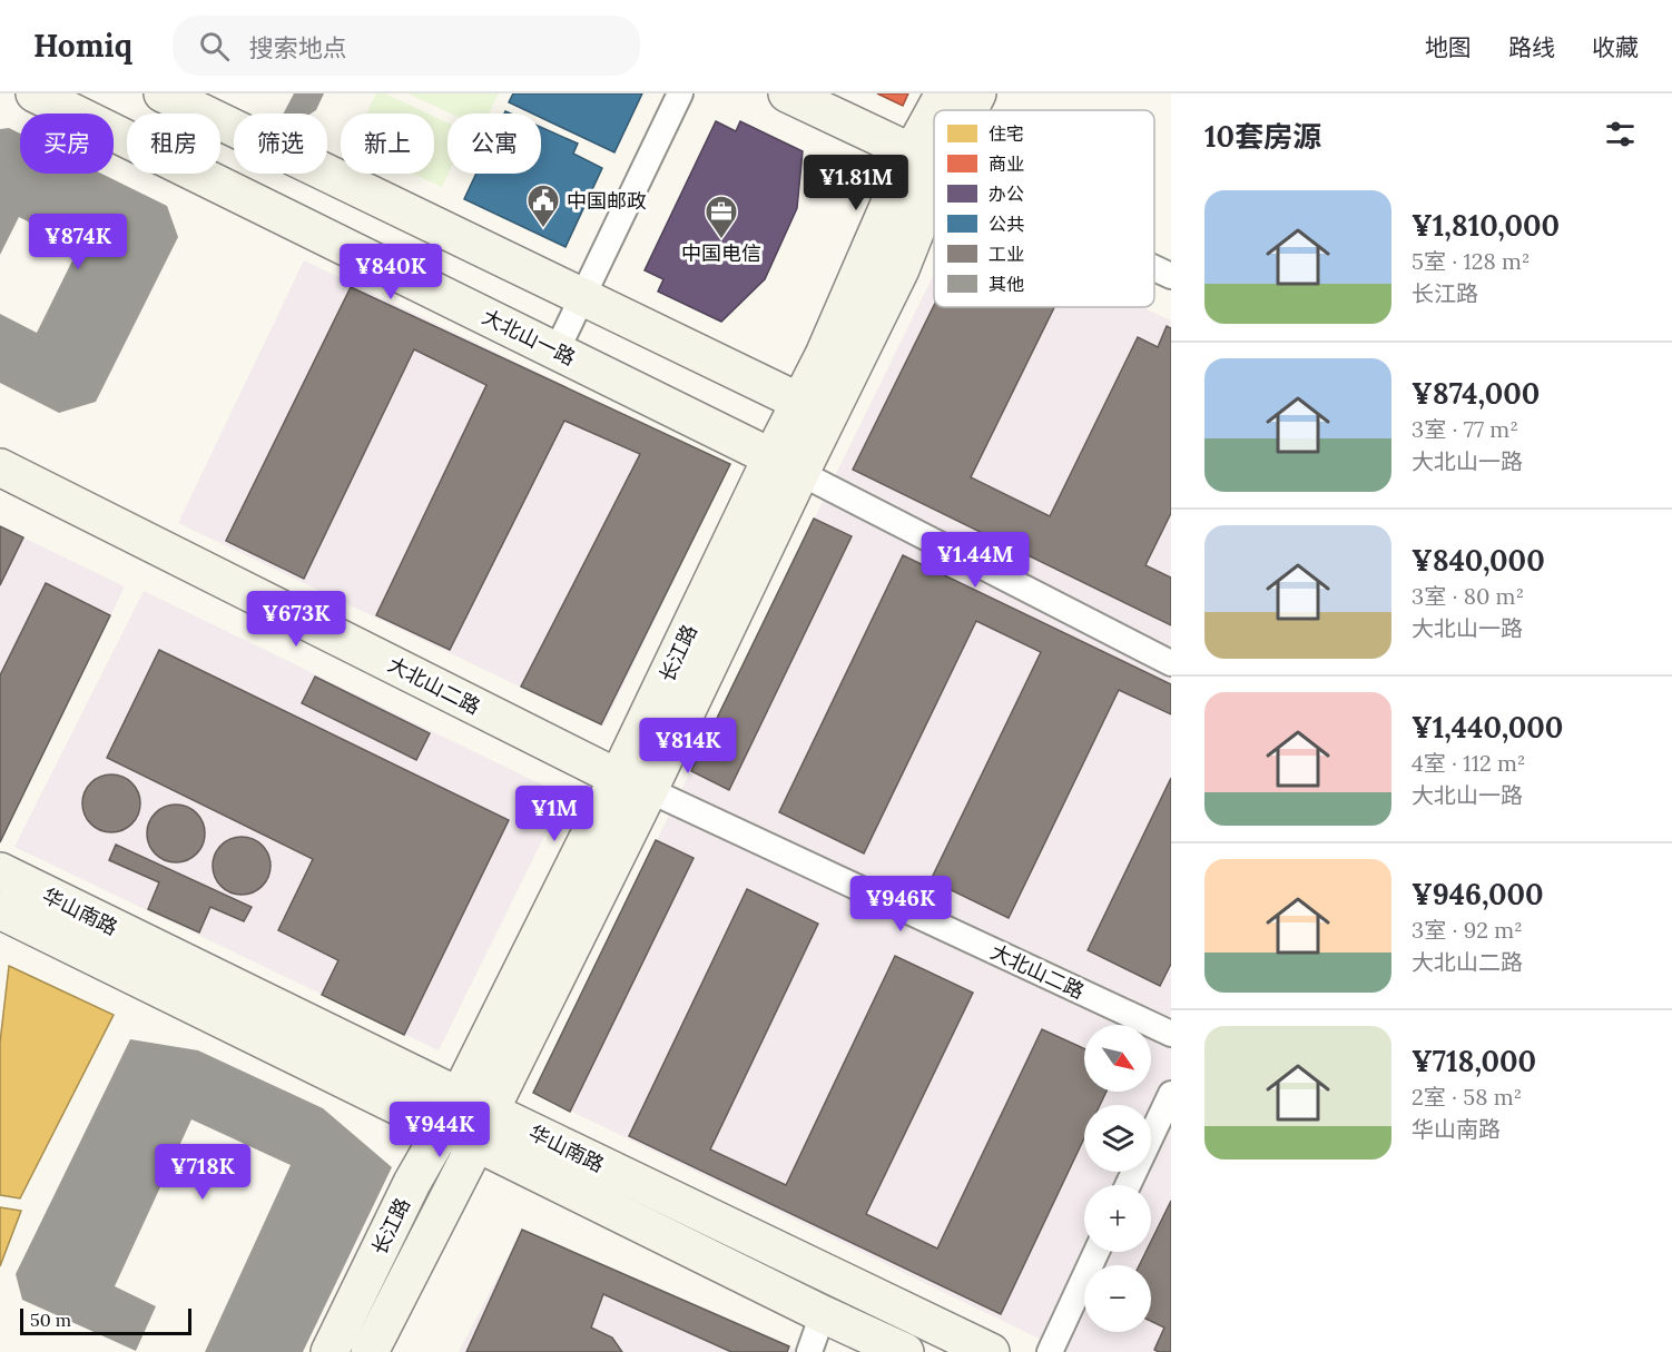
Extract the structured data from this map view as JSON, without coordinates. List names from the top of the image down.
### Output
{
  "streets": {
    "street": [
      "大北山一路",
      "长江路",
      "大北山二路",
      "华山南路"
    ]
  },
  "crossings": [
    ["大北山一路", "长江路"],
    ["长江路", "大北山二路"],
    ["长江路", "华山南路"]
  ],
  "places": {
    "public building": ["中国邮政"],
    "office": ["中国电信"]
  },
  "legend": [
    "住宅",
    "商业",
    "办公",
    "公共",
    "工业",
    "其他"
  ],
  "scale_bar": "50 m",
  "north": "bottom right",
  "page": {
    "header": "Homiq",
    "search": "搜索地点",
    "nav": ["地图", "路线", "收藏"],
    "heading": "10套房源",
    "chip": [
      "买房",
      "租房",
      "筛选",
      "新上",
      "公寓"
    ],
    "price": [
      "¥1.81M",
      "¥874K",
      "¥840K",
      "¥1.44M",
      "¥673K",
      "¥814K",
      "¥1M",
      "¥946K",
      "¥944K",
      "¥718K"
    ],
    "list": [
      {
        "name": "¥1,810,000",
        "note": "5室 · 128 m² · 长江路"
      },
      {
        "name": "¥874,000",
        "note": "3室 · 77 m² · 大北山一路"
      },
      {
        "name": "¥840,000",
        "note": "3室 · 80 m² · 大北山一路"
      },
      {
        "name": "¥1,440,000",
        "note": "4室 · 112 m² · 大北山一路"
      },
      {
        "name": "¥946,000",
        "note": "3室 · 92 m² · 大北山二路"
      },
      {
        "name": "¥718,000",
        "note": "2室 · 58 m² · 华山南路"
      }
    ],
    "map_buttons": ["+", "−"],
    "scale": "50 m"
  }
}
